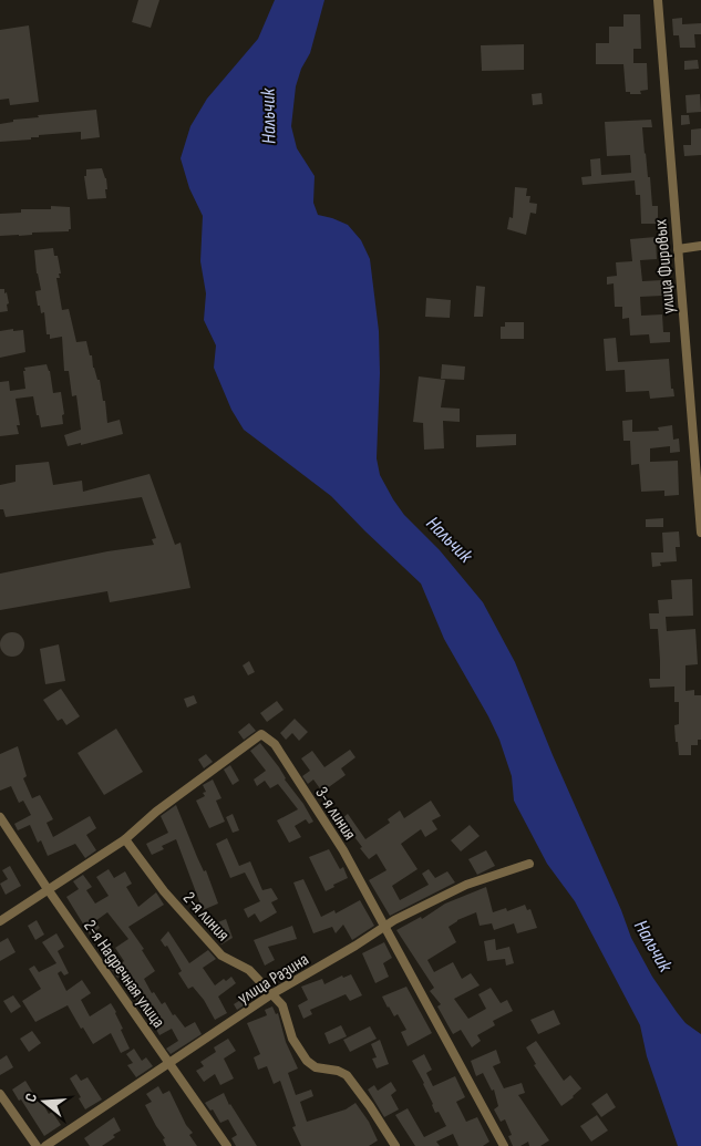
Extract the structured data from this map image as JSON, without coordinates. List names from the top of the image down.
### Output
{
  "streets": {
    "street": [
      "улица Фировых",
      "3-я линия",
      "2-я линия",
      "2-я Надречная улица",
      "улица Разина"
    ]
  },
  "crossings": [
    ["3-я линия", "2-я линия"],
    ["3-я линия", "2-я Надречная улица"],
    ["3-я линия", "улица Разина"],
    ["2-я линия", "улица Разина"],
    ["2-я Надречная улица", "улица Разина"]
  ],
  "water": ["Нальчик"],
  "north": "left"
}
